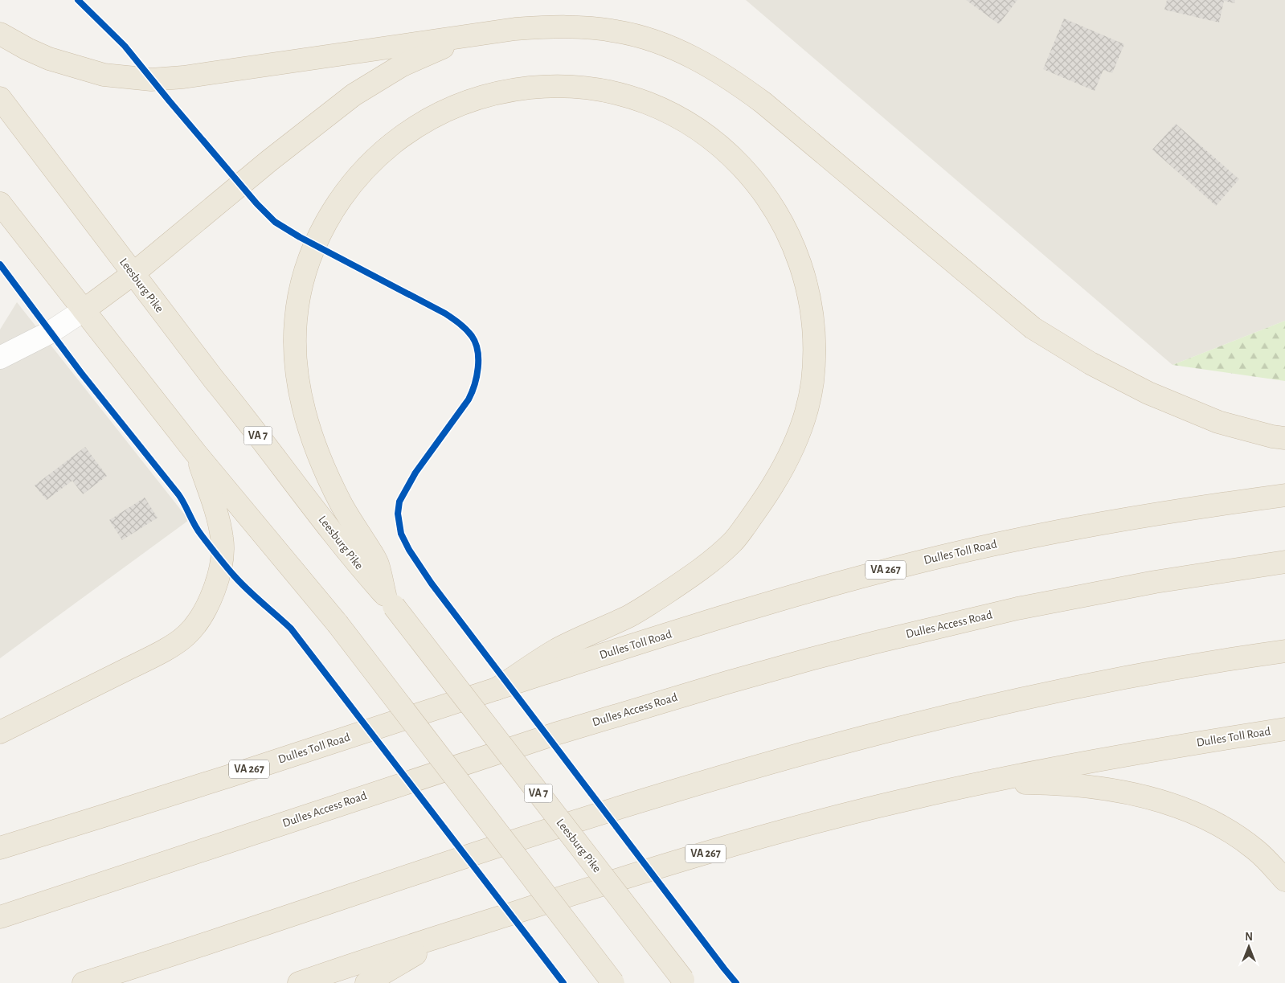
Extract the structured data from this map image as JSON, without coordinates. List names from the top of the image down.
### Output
{
  "streets": {
    "highway": [
      "Leesburg Pike",
      "VA 7",
      "Dulles Toll Road",
      "VA 267",
      "Dulles Access Road"
    ]
  },
  "north": "top"
}
